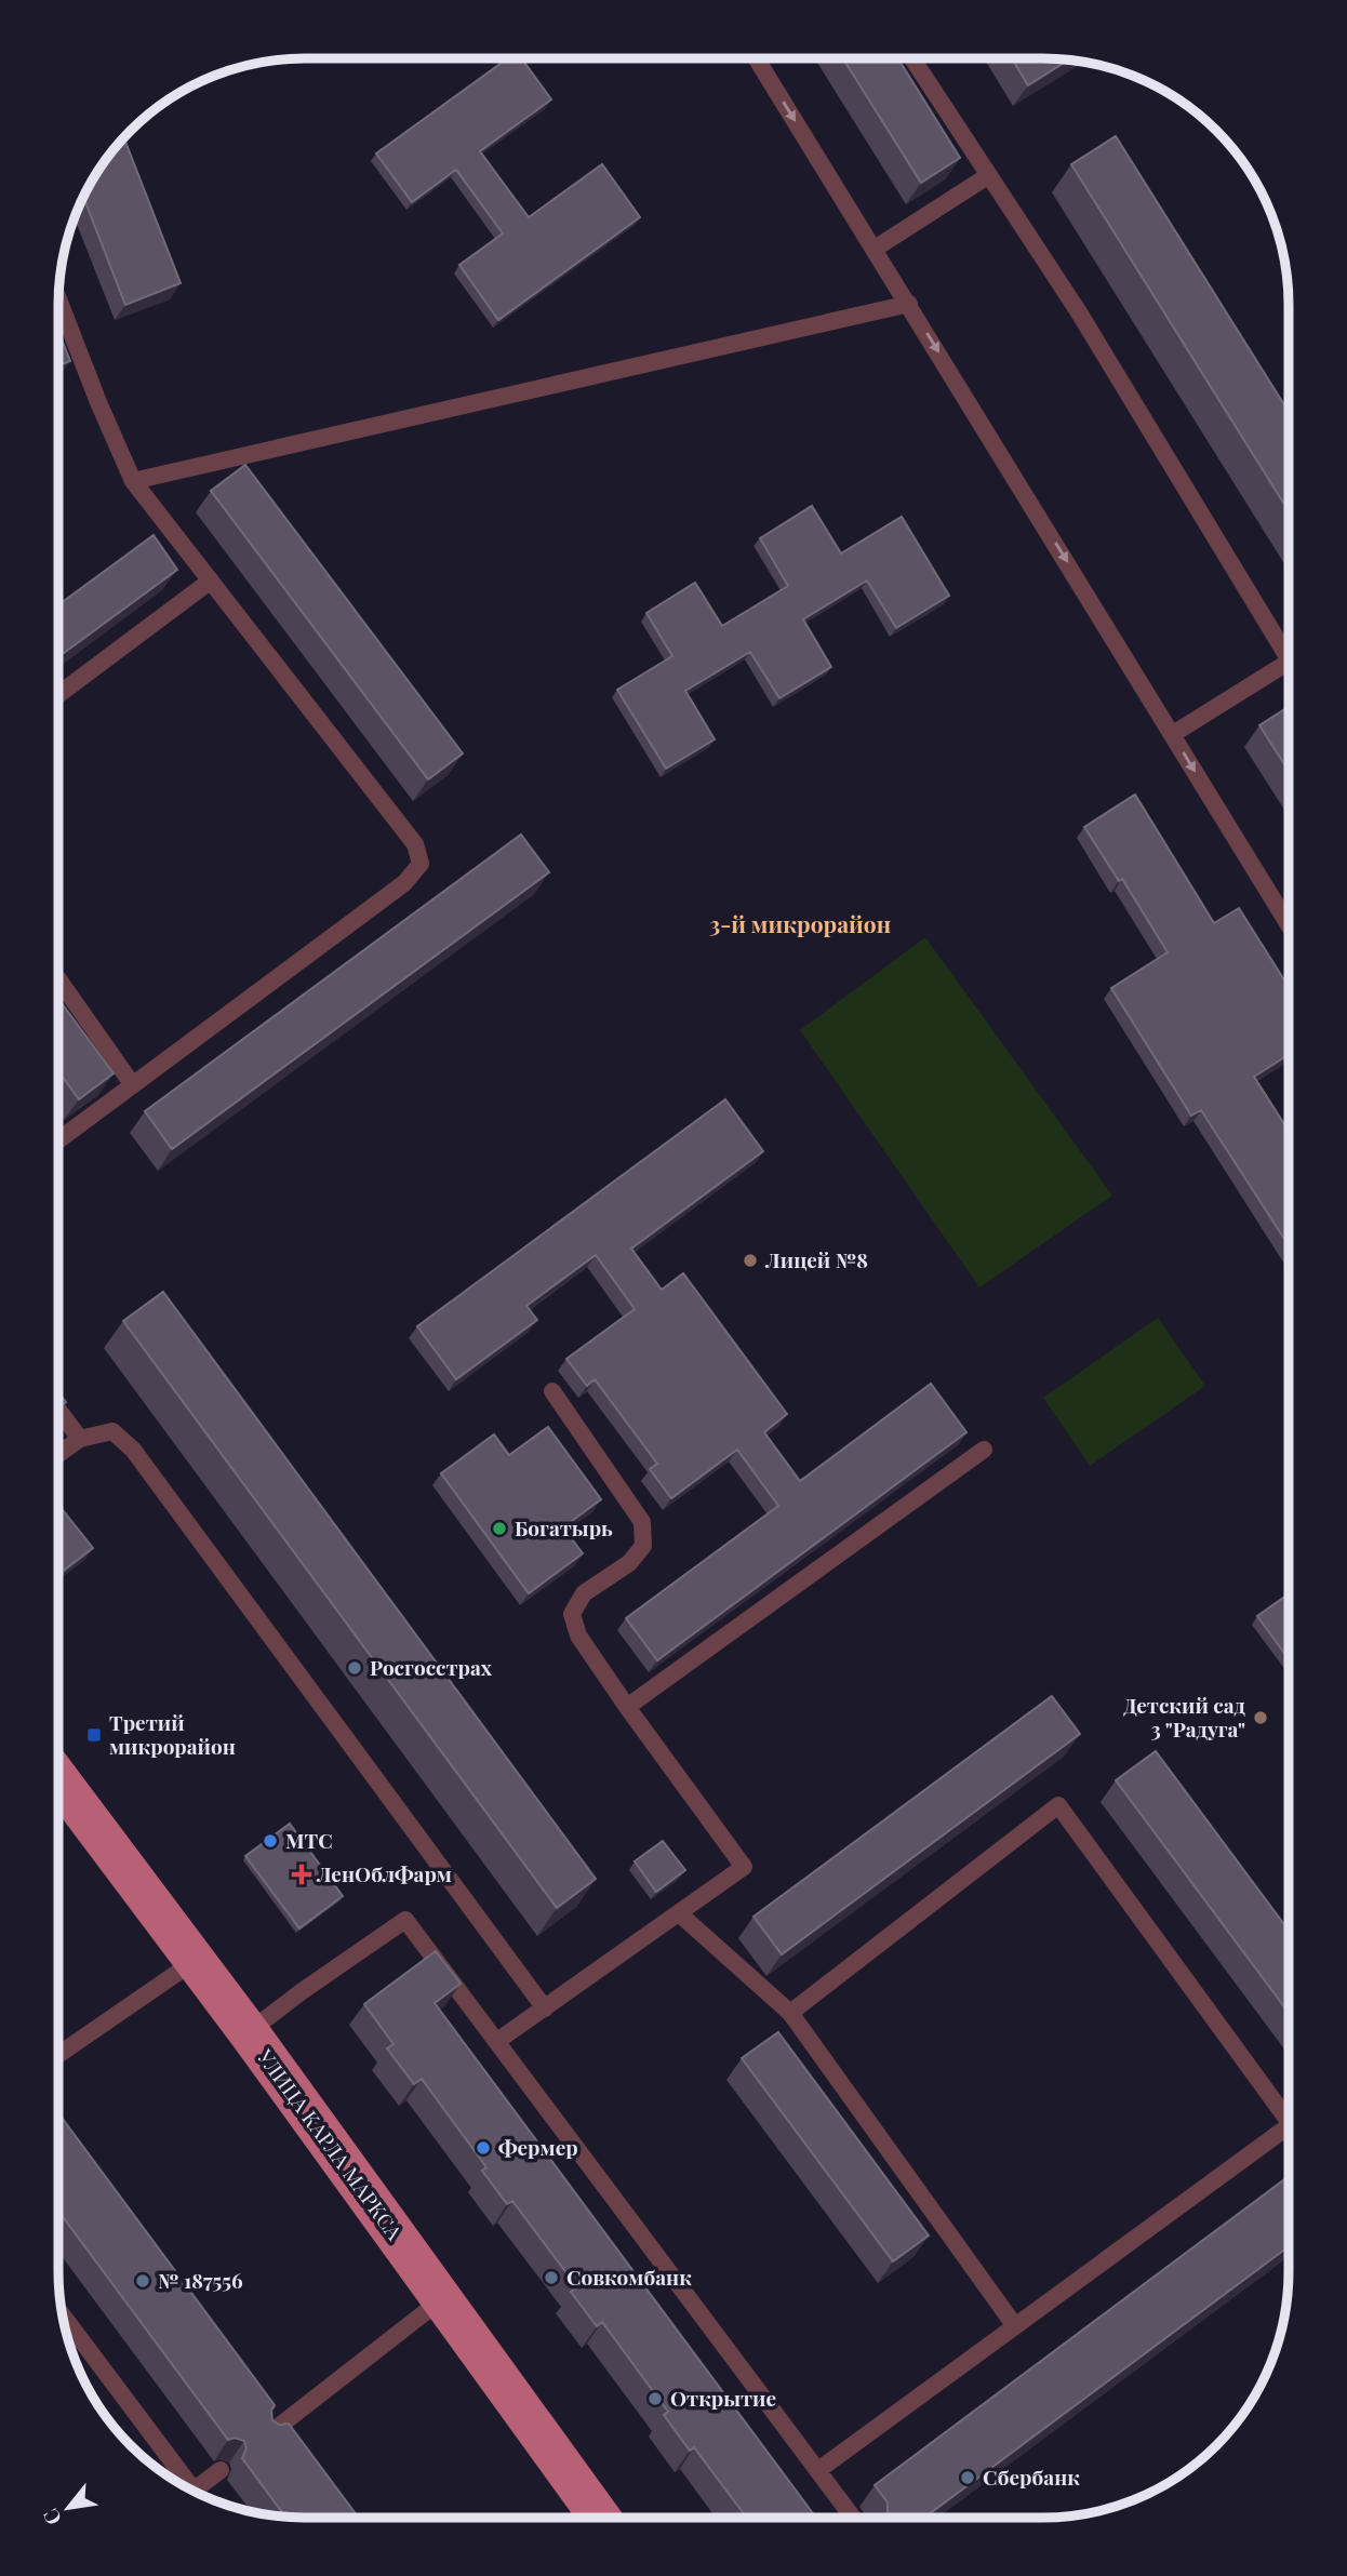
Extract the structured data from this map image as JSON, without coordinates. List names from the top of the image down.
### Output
{
  "streets": {
    "main road": ["УЛИЦА КАРЛА МАРКСА"]
  },
  "districts": ["3-й микрорайон"],
  "places": {
    "other": [
      "Лицей №8",
      "Богатырь",
      "Росгосстрах",
      "Детский сад 3 \"Радуга\"",
      "МТС",
      "Фермер",
      "Совкомбанк",
      "№ 187556",
      "Открытие",
      "Сбербанк"
    ],
    "transit": ["Третий микрорайон"],
    "health": ["ЛенОблФарм"]
  },
  "north": "bottom left"
}
